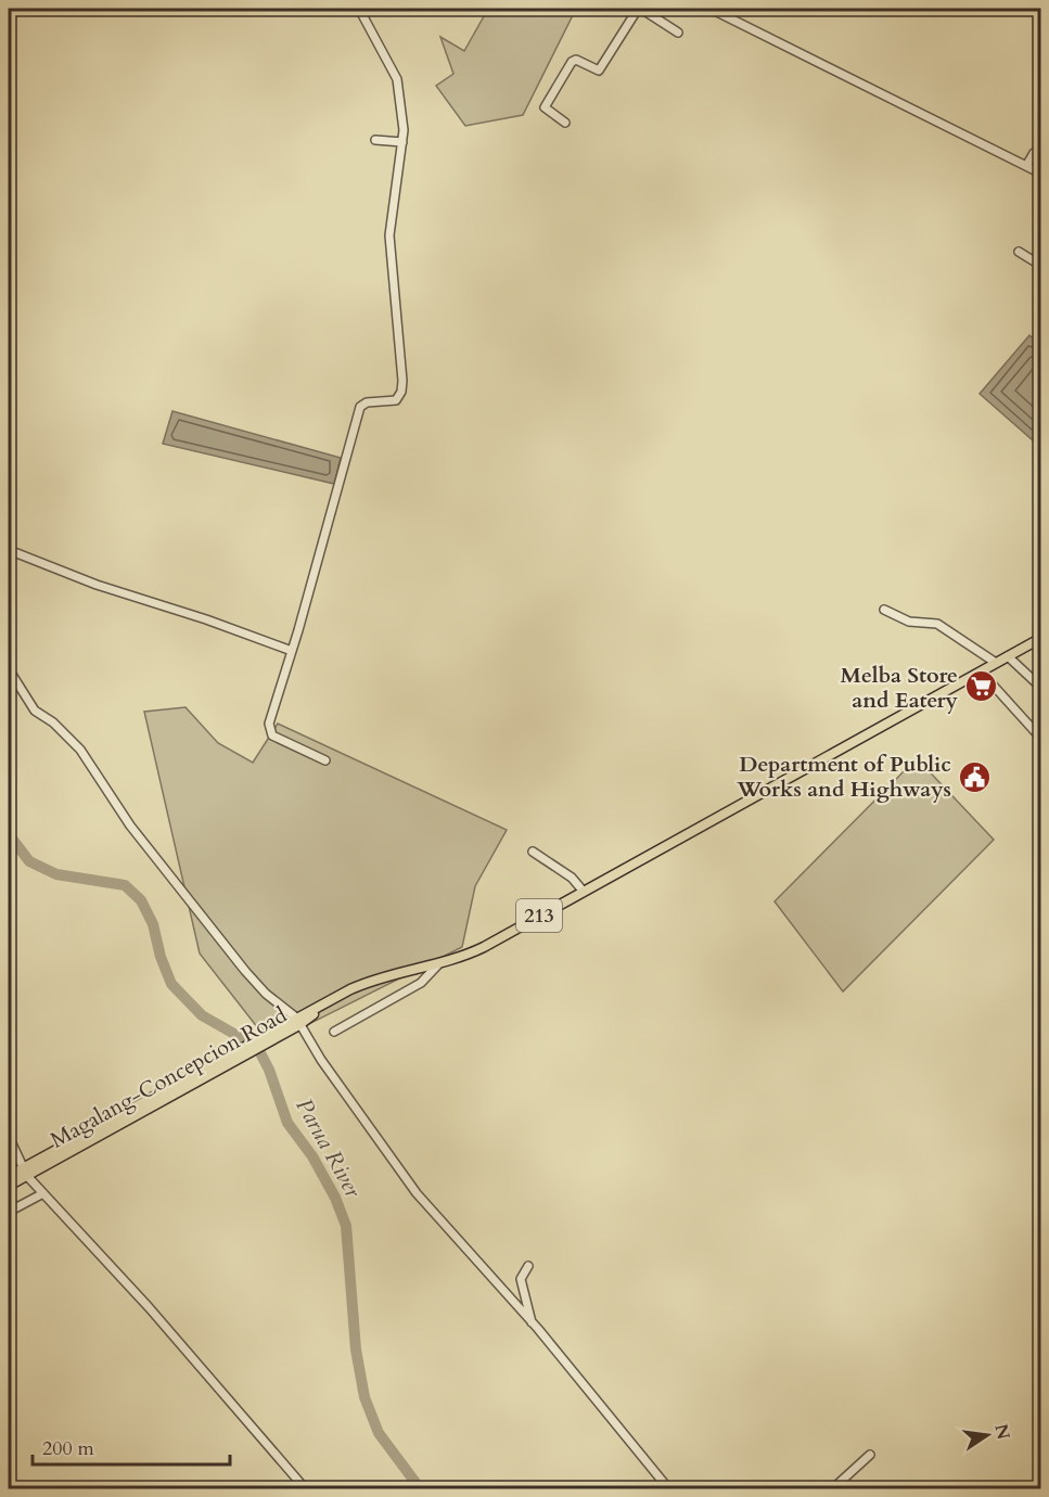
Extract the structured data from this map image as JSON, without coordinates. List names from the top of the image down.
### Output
{
  "streets": {
    "main road": ["213", "Magalang-Concepcion Road"]
  },
  "water": ["Parua River"],
  "places": {
    "supermarket": ["Melba Store and Eatery"],
    "public building": ["Department of Public Works and Highways"]
  },
  "scale_bar": "200 m",
  "north": "right"
}
